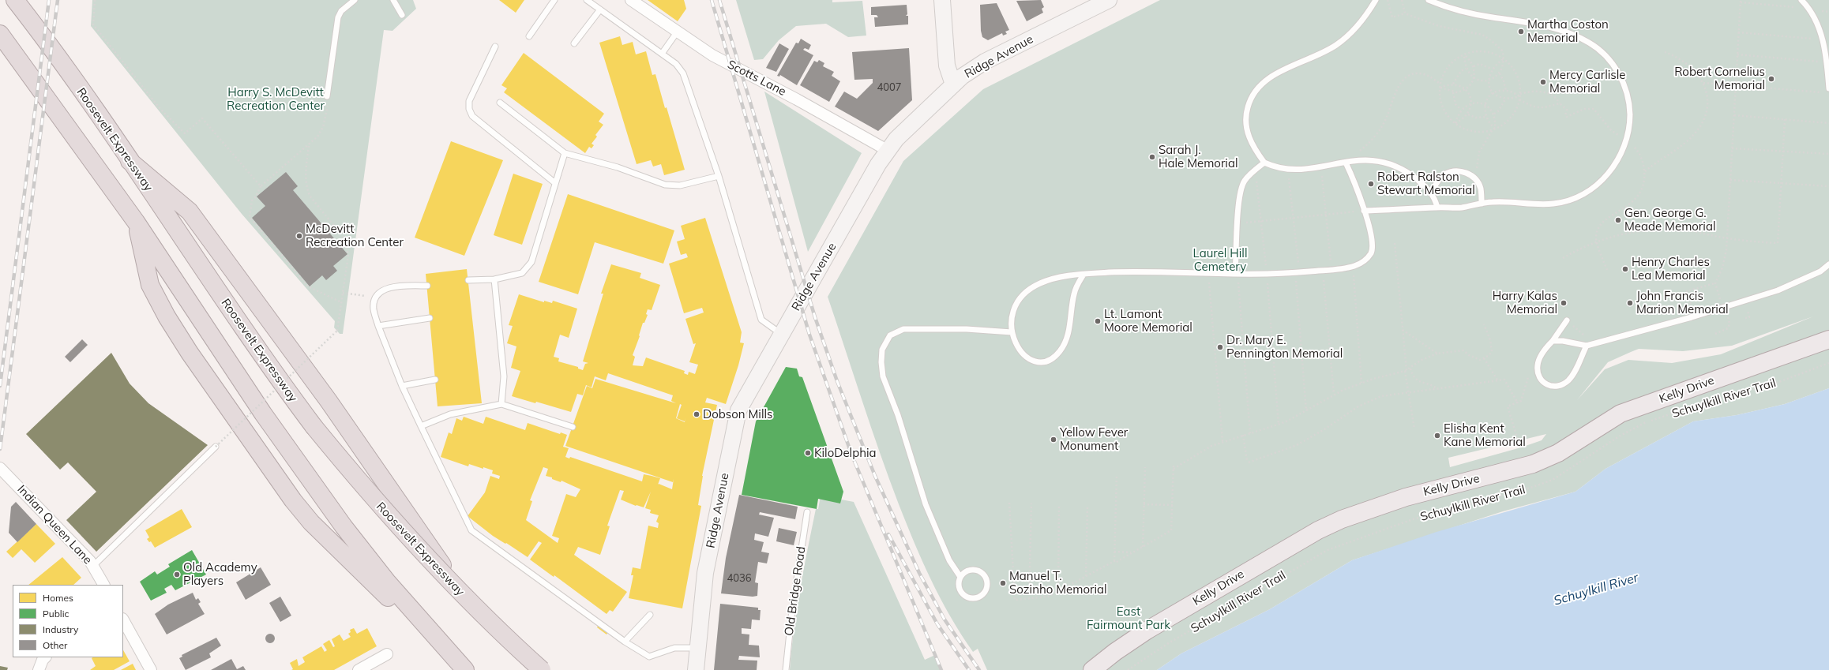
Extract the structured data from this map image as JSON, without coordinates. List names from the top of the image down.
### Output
{
  "streets": {
    "highway": ["Roosevelt Expressway"],
    "main road": ["Ridge Avenue", "Kelly Drive"],
    "street": ["Scotts Lane", "Indian Queen Lane"],
    "lane": ["Old Bridge Road"],
    "path": ["Schuylkill River Trail"]
  },
  "crossings": [
    ["Ridge Avenue", "Scotts Lane"]
  ],
  "water": ["Schuylkill River"],
  "parks": ["Harry S. McDevitt Recreation Center", "Laurel Hill Cemetery", "East Fairmount Park"],
  "places": [
    "Martha Coston Memorial",
    "Robert Cornelius Memorial",
    "Mercy Carlisle Memorial",
    "Sarah J. Hale Memorial",
    "Robert Ralston Stewart Memorial",
    "Gen. George G. Meade Memorial",
    "McDevitt Recreation Center",
    "Henry Charles Lea Memorial",
    "Harry Kalas Memorial",
    "John Francis Marion Memorial",
    "Lt. Lamont Moore Memorial",
    "Dr. Mary E. Pennington Memorial",
    "Dobson Mills",
    "Elisha Kent Kane Memorial",
    "Yellow Fever Monument",
    "KiloDelphia",
    "Old Academy Players",
    "Manuel T. Sozinho Memorial"
  ],
  "house_numbers": ["4007", "4036"],
  "legend": [
    "Homes",
    "Public",
    "Industry",
    "Other"
  ]
}
